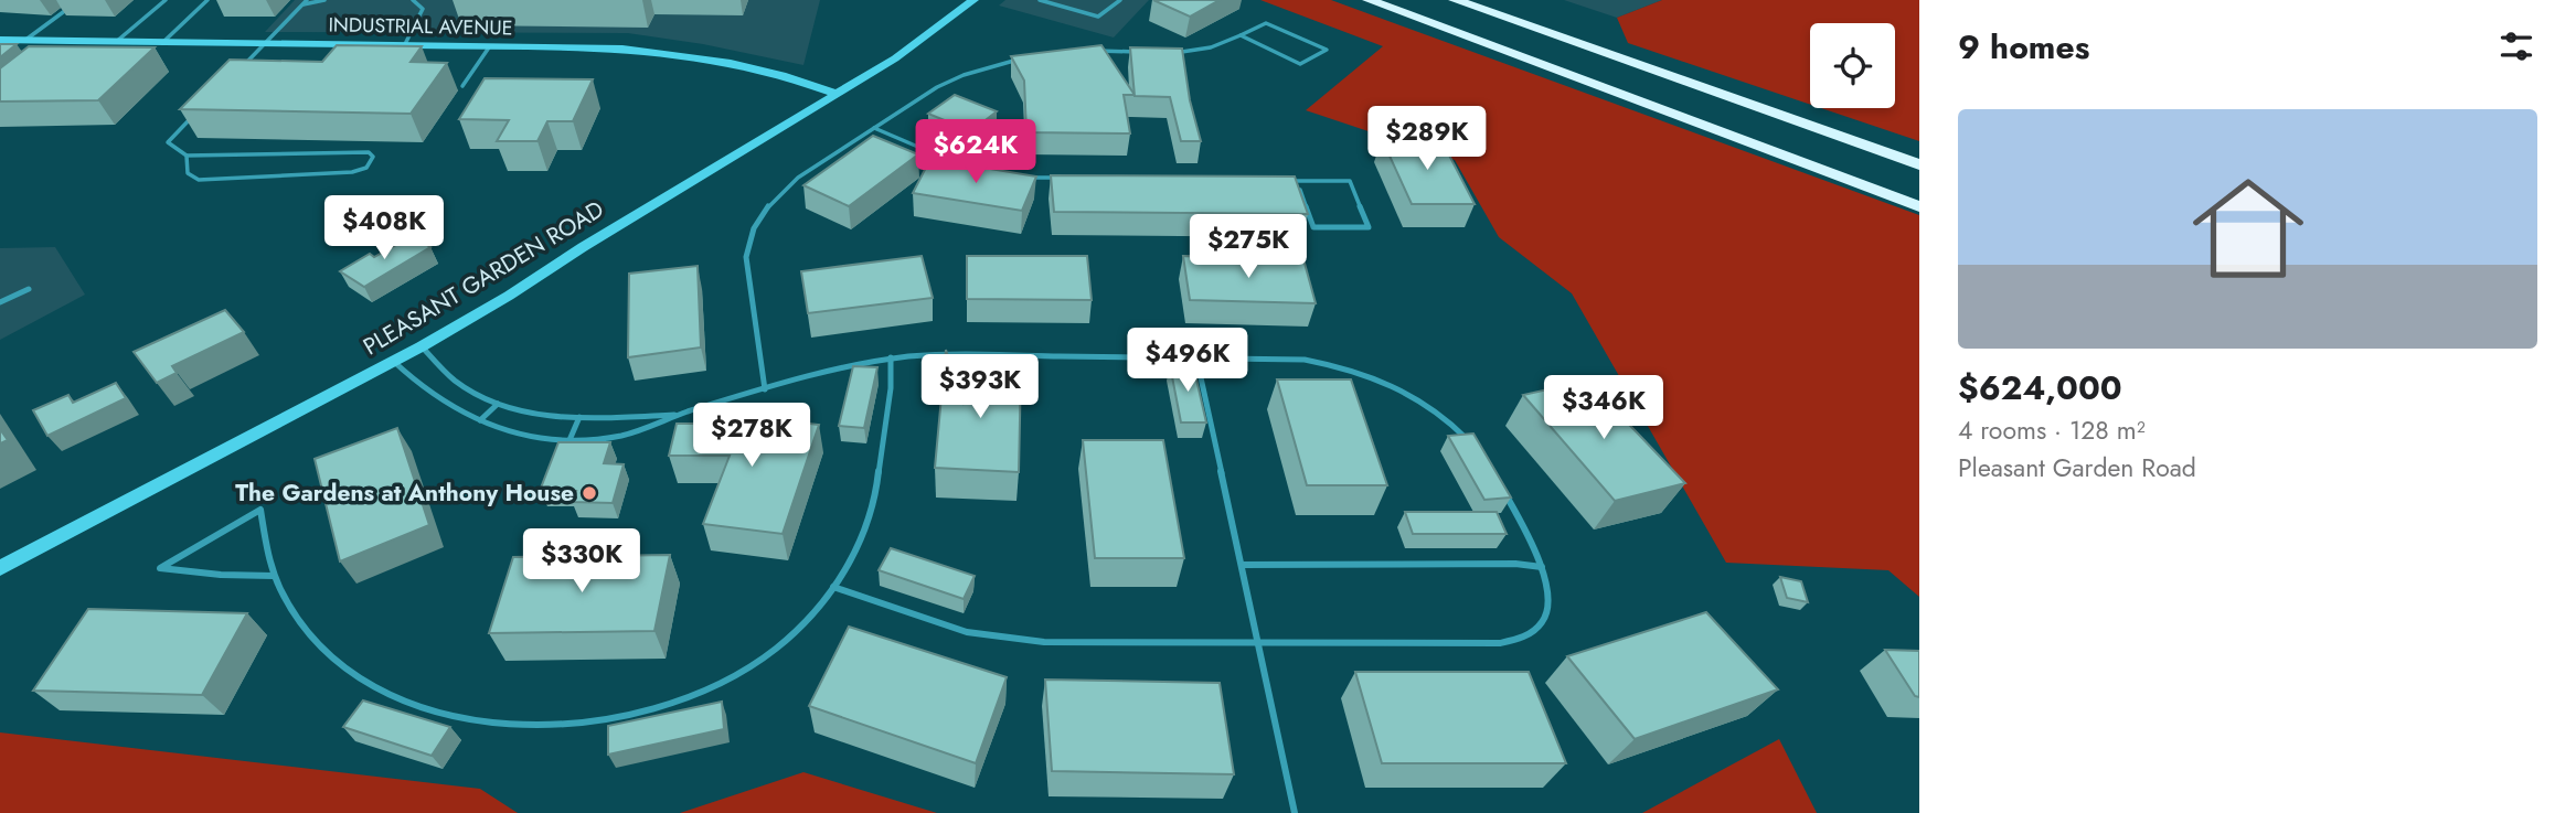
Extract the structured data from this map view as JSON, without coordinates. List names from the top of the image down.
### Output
{
  "streets": {
    "main road": ["INDUSTRIAL AVENUE", "PLEASANT GARDEN ROAD"]
  },
  "crossings": [
    ["INDUSTRIAL AVENUE", "PLEASANT GARDEN ROAD"]
  ],
  "places": ["The Gardens at Anthony House"],
  "page": {
    "heading": "9 homes",
    "list": [
      {
        "name": "$624,000",
        "note": "4 rooms · 128 m² · Pleasant Garden Road"
      }
    ],
    "price": [
      "$289K",
      "$624K",
      "$408K",
      "$275K",
      "$496K",
      "$393K",
      "$346K",
      "$278K",
      "$330K"
    ]
  }
}
